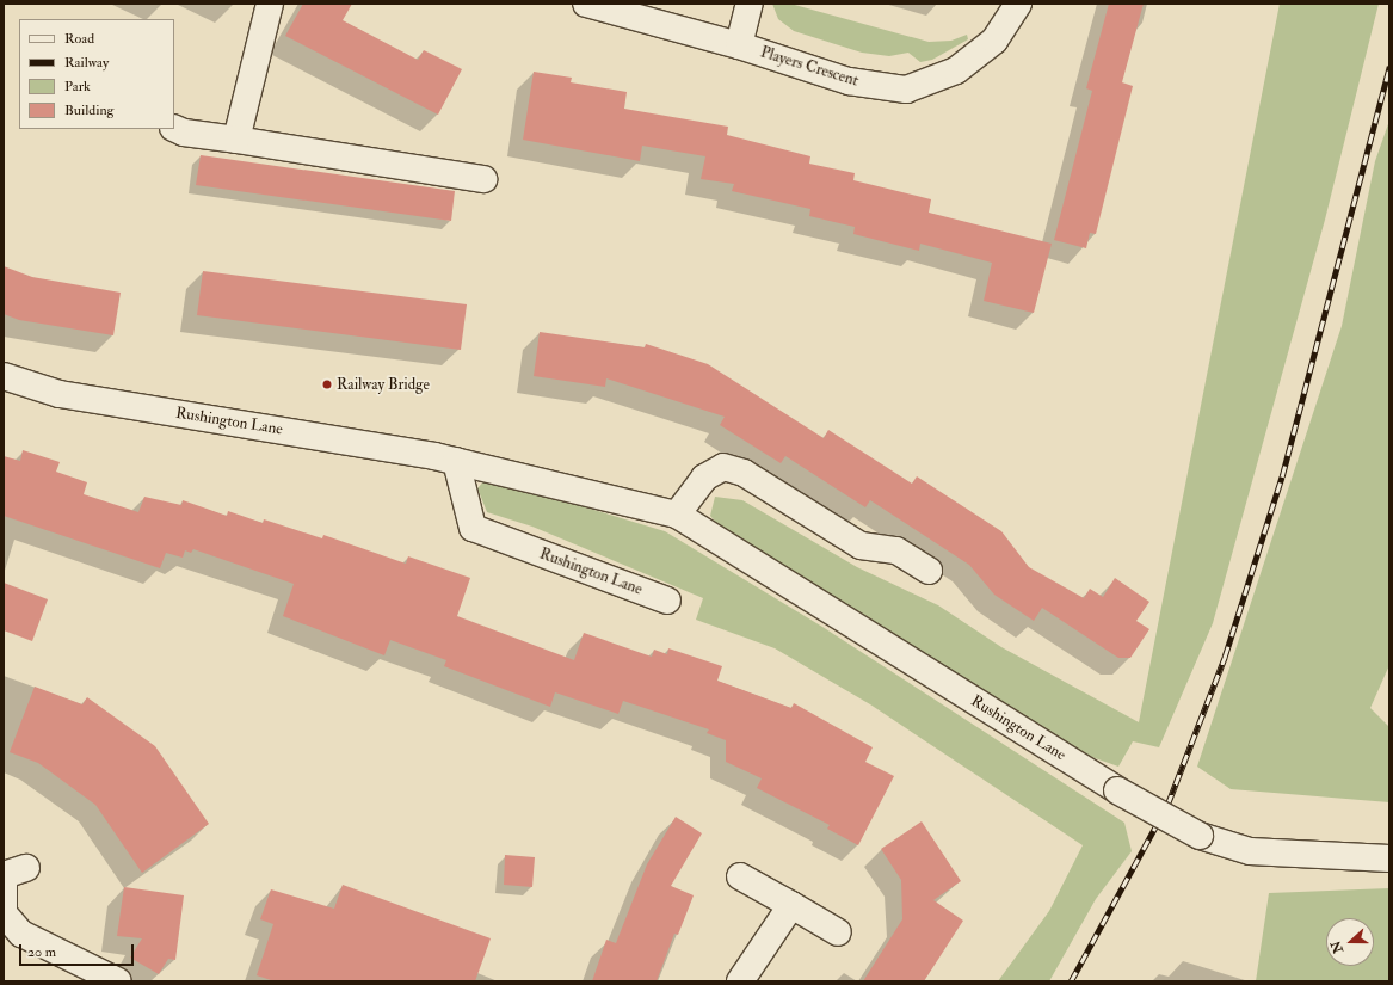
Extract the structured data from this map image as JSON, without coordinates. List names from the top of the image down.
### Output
{
  "streets": {
    "street": ["Players Crescent", "Rushington Lane"]
  },
  "places": ["Railway Bridge"],
  "legend": [
    "Road",
    "Railway",
    "Park",
    "Building"
  ],
  "scale_bar": "20 m",
  "north": "left"
}
